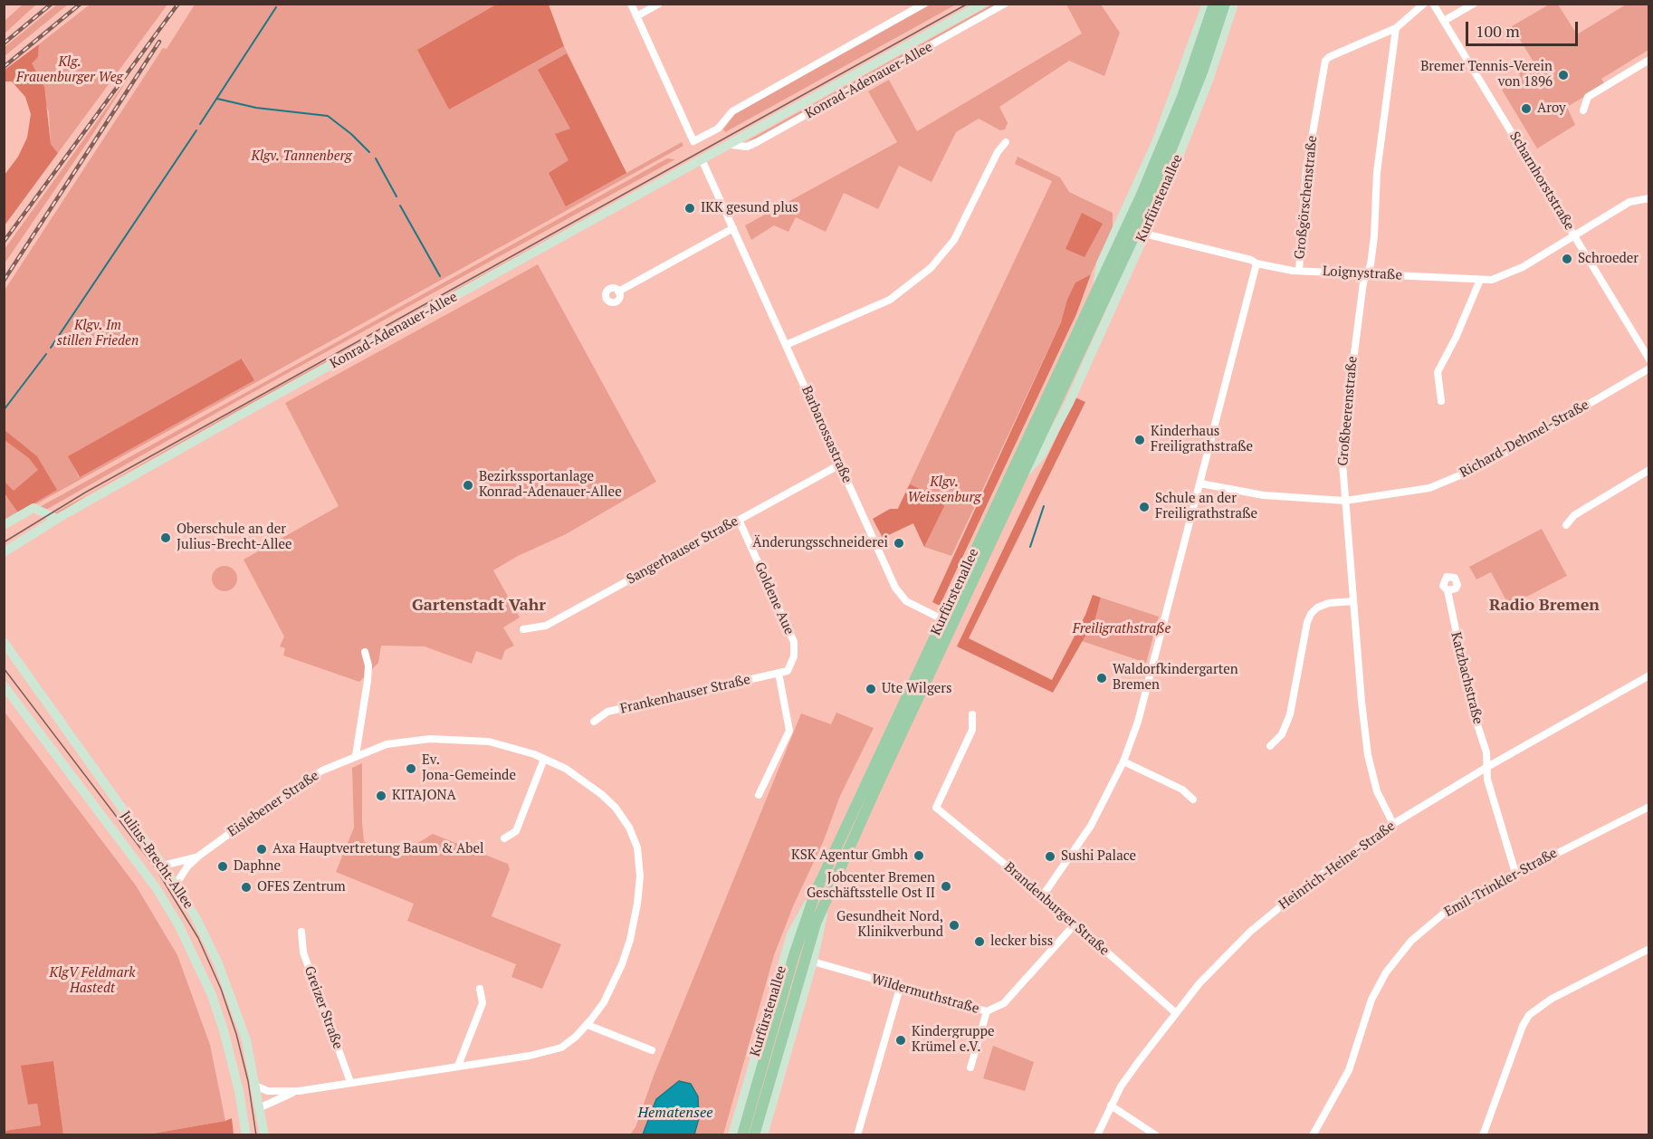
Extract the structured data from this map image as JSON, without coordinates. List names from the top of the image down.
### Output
{
  "streets": {
    "main road": ["Konrad-Adenauer-Allee", "Kurfürstenallee", "Julius-Brecht-Allee"],
    "street": [
      "Scharnhorststraße",
      "Großgörschenstraße",
      "Loignystraße",
      "Großbeerenstraße",
      "Barbarossastraße",
      "Richard-Dehmel-Straße",
      "Sangerhauser Straße",
      "Goldene Aue",
      "Katzbachstraße",
      "Frankenhauser Straße",
      "Eislebener Straße",
      "Heinrich-Heine-Straße",
      "Emil-Trinkler-Straße",
      "Brandenburger Straße",
      "Wildermuthstraße",
      "Greizer Straße"
    ]
  },
  "crossings": [
    ["Konrad-Adenauer-Allee", "Barbarossastraße"],
    ["Scharnhorststraße", "Loignystraße"],
    ["Großgörschenstraße", "Loignystraße"],
    ["Großgörschenstraße", "Großbeerenstraße"],
    ["Kurfürstenallee", "Loignystraße"],
    ["Kurfürstenallee", "Barbarossastraße"],
    ["Kurfürstenallee", "Wildermuthstraße"],
    ["Loignystraße", "Großbeerenstraße"],
    ["Großbeerenstraße", "Richard-Dehmel-Straße"],
    ["Großbeerenstraße", "Heinrich-Heine-Straße"],
    ["Barbarossastraße", "Sangerhauser Straße"],
    ["Sangerhauser Straße", "Goldene Aue"],
    ["Goldene Aue", "Frankenhauser Straße"],
    ["Katzbachstraße", "Heinrich-Heine-Straße"],
    ["Katzbachstraße", "Emil-Trinkler-Straße"],
    ["Eislebener Straße", "Julius-Brecht-Allee"],
    ["Eislebener Straße", "Greizer Straße"],
    ["Heinrich-Heine-Straße", "Brandenburger Straße"],
    ["Brandenburger Straße", "Wildermuthstraße"]
  ],
  "districts": ["Gartenstadt Vahr", "Radio Bremen"],
  "water": ["Hematensee"],
  "parks": [
    "Klg. Frauenburger Weg",
    "Klgv. Tannenberg",
    "Klgv. Im stillen Frieden",
    "Klgv. Weissenburg",
    "Freiligrathstraße",
    "KlgV Feldmark Hastedt"
  ],
  "places": [
    "Bremer Tennis-Verein von 1896",
    "Aroy",
    "IKK gesund plus",
    "Schroeder",
    "Kinderhaus Freiligrathstraße",
    "Bezirkssportanlage Konrad-Adenauer-Allee",
    "Schule an der Freiligrathstraße",
    "Oberschule an der Julius-Brecht-Allee",
    "Änderungsschneiderei",
    "Waldorfkindergarten Bremen",
    "Ute Wilgers",
    "Ev. Jona-Gemeinde",
    "KITAJONA",
    "Axa Hauptvertretung Baum & Abel",
    "KSK Agentur Gmbh",
    "Sushi Palace",
    "Daphne",
    "Jobcenter Bremen Geschäftsstelle Ost II",
    "OFES Zentrum",
    "Gesundheit Nord, Klinikverbund",
    "lecker biss",
    "Kindergruppe Krümel e.V."
  ],
  "scale_bar": "100 m"
}
